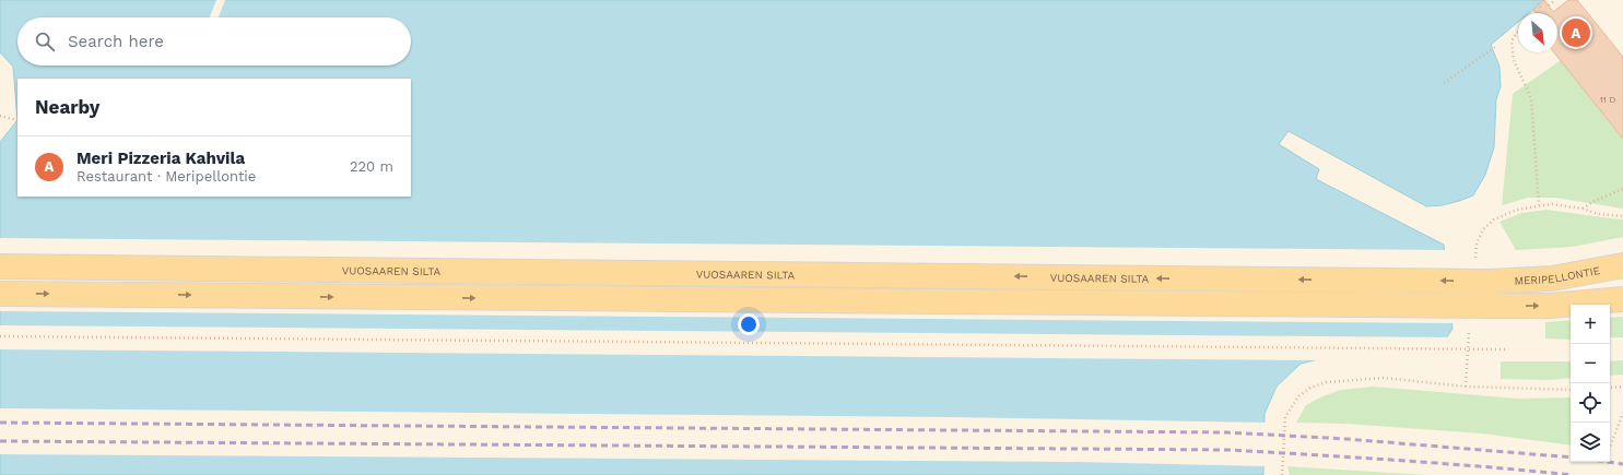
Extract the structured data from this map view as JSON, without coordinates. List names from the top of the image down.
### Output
{
  "streets": {
    "main road": ["VUOSAAREN SILTA", "MERIPELLONTIE"]
  },
  "crossings": [
    ["VUOSAAREN SILTA", "MERIPELLONTIE"]
  ],
  "house_numbers": ["11 D"],
  "north": "bottom right",
  "page": {
    "pins": "A",
    "search": "Search here",
    "heading": "Nearby",
    "list": [
      {
        "mark": "A",
        "name": "Meri Pizzeria Kahvila",
        "note": "Restaurant · Meripellontie",
        "value": "220 m"
      }
    ],
    "map_buttons": ["+", "−"]
  }
}
